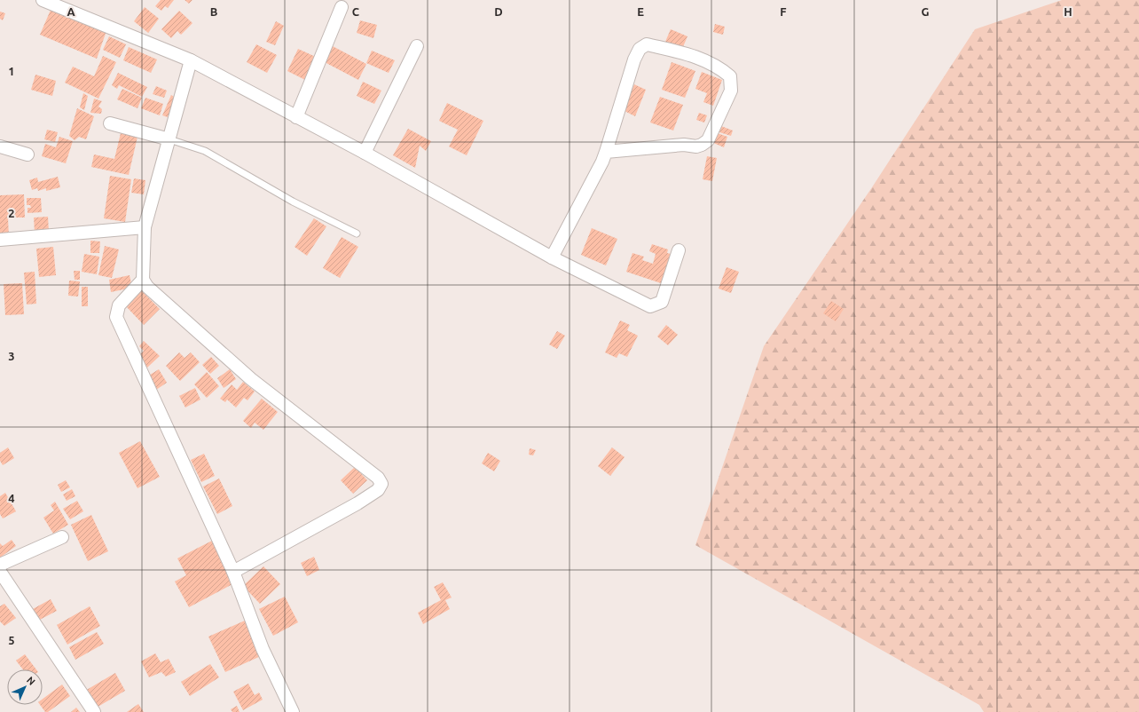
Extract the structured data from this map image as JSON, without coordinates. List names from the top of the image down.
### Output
{
  "north": "top right",
  "grid": {
    "columns": [
      "A",
      "B",
      "C",
      "D",
      "E",
      "F",
      "G",
      "H"
    ],
    "rows": [
      "1",
      "2",
      "3",
      "4",
      "5"
    ]
  }
}
